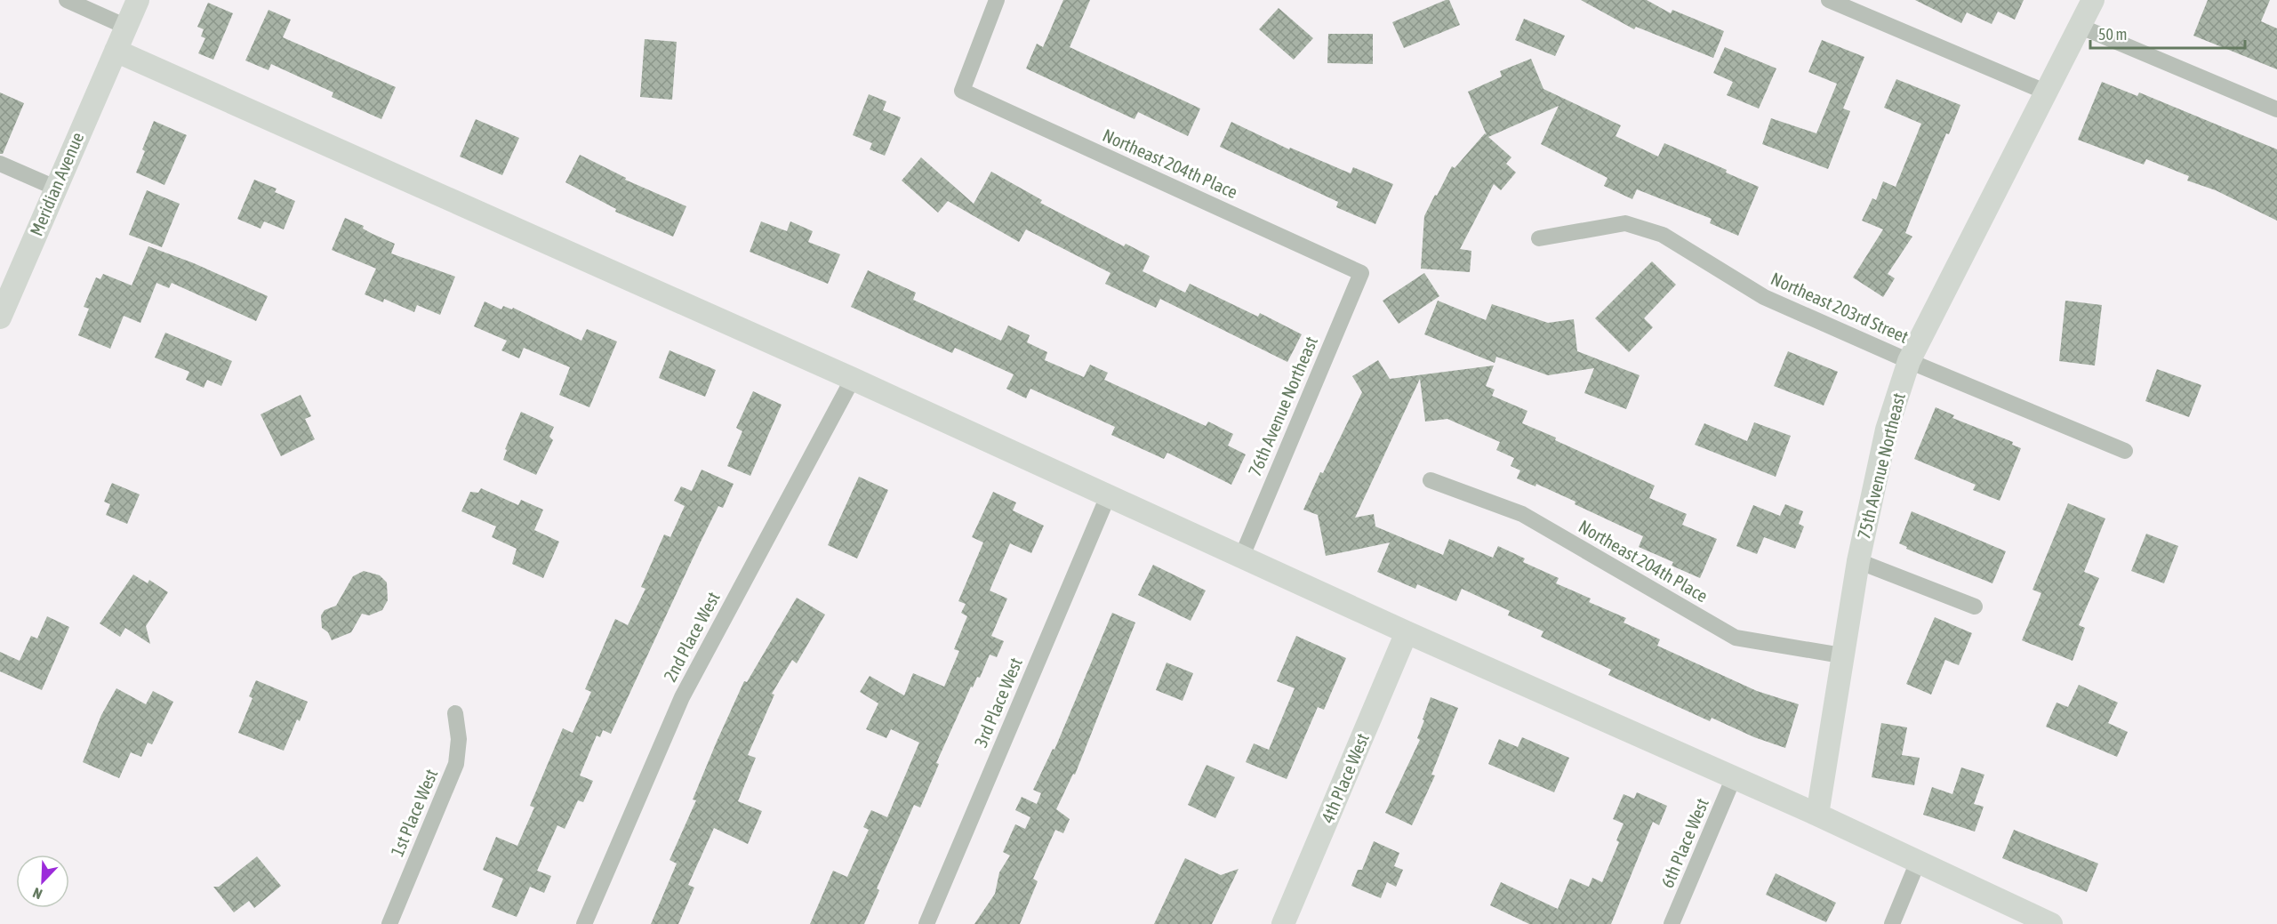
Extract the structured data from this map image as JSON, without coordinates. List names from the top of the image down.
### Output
{
  "streets": {
    "street": [
      "Northeast 204th Place",
      "Meridian Avenue",
      "Northeast 203rd Street",
      "76th Avenue Northeast",
      "75th Avenue Northeast",
      "2nd Place West",
      "3rd Place West",
      "4th Place West",
      "1st Place West",
      "6th Place West"
    ]
  },
  "crossings": [
    ["Northeast 204th Place", "76th Avenue Northeast"],
    ["Northeast 204th Place", "75th Avenue Northeast"],
    ["Northeast 203rd Street", "75th Avenue Northeast"]
  ],
  "scale_bar": "50 m",
  "north": "bottom left"
}
